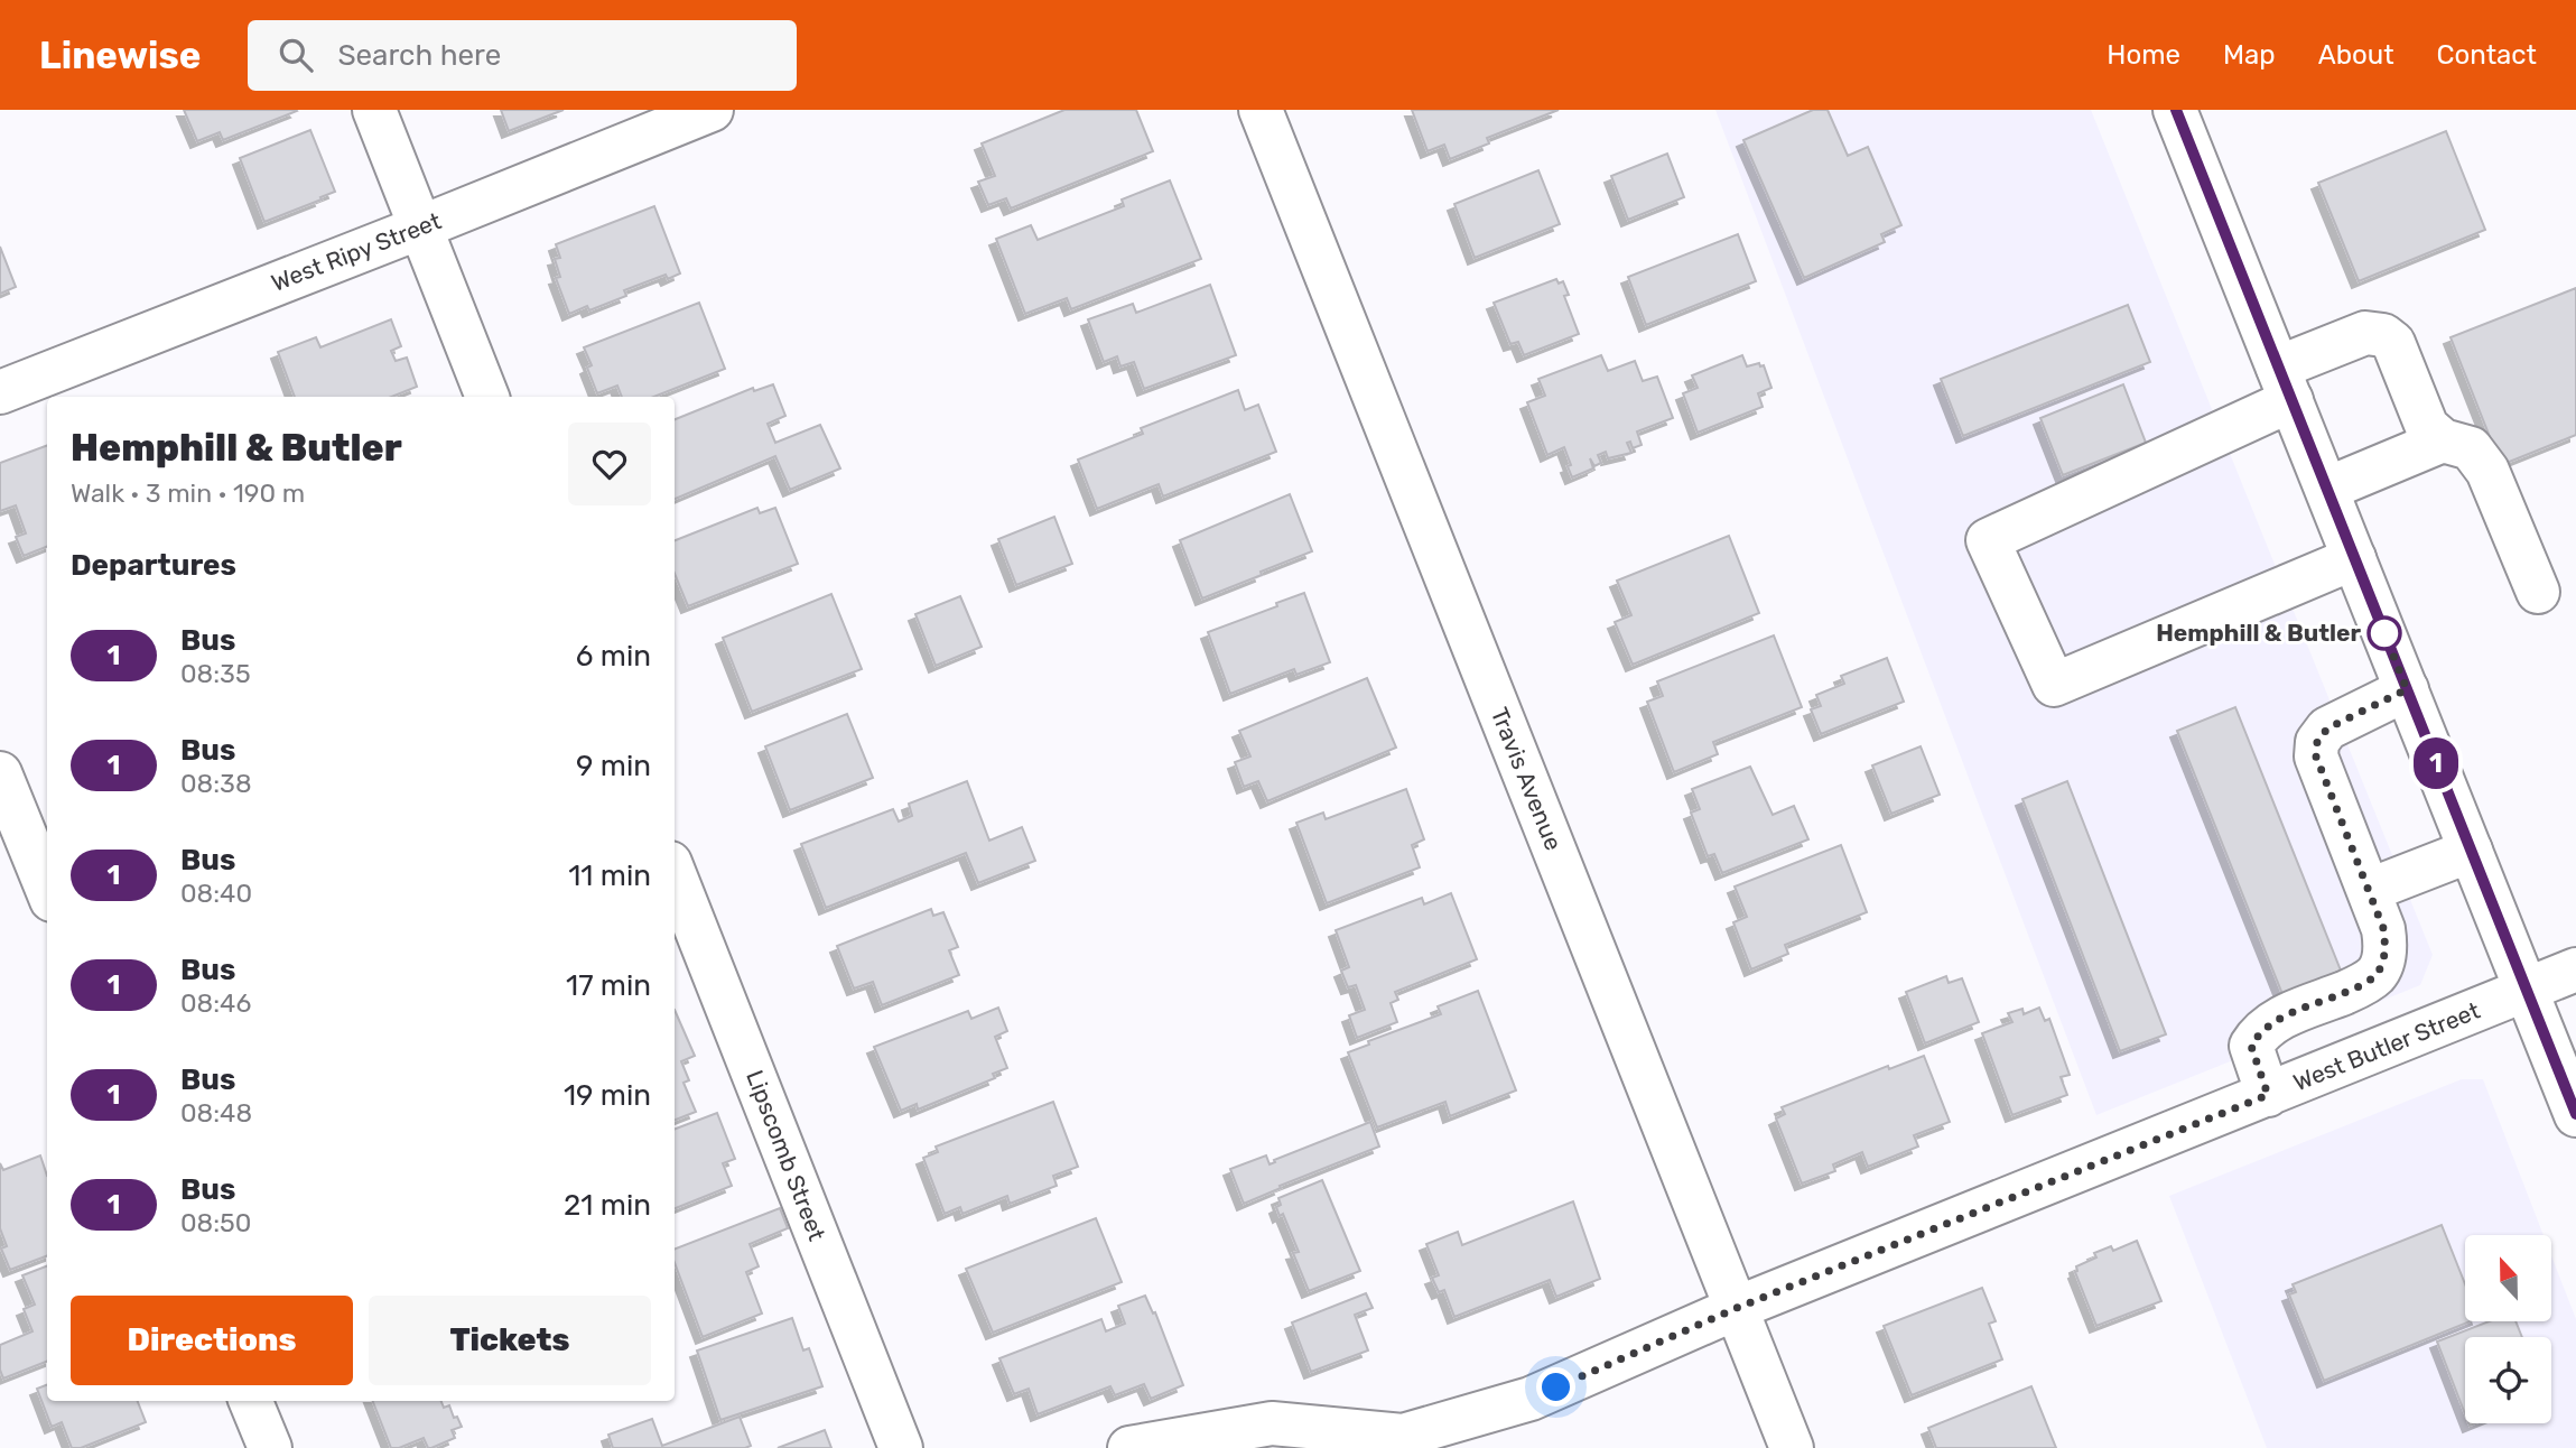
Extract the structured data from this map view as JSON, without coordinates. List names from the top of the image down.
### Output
{
  "streets": {
    "street": [
      "West Ripy Street",
      "Travis Avenue",
      "West Butler Street",
      "Lipscomb Street"
    ]
  },
  "crossings": [
    ["Travis Avenue", "West Butler Street"]
  ],
  "places": ["Hemphill & Butler"],
  "lines": ["bus line 1"],
  "north": "top",
  "page": {
    "header": "Linewise",
    "search": "Search here",
    "nav": [
      "Home",
      "Map",
      "About",
      "Contact"
    ],
    "on_map": "1",
    "heading": [
      ["Hemphill & Butler", "Walk · 3 min · 190 m"],
      "Departures"
    ],
    "list": [
      {
        "mark": "1",
        "name": "Bus",
        "note": "08:35",
        "value": "6 min"
      },
      {
        "mark": "1",
        "name": "Bus",
        "note": "08:38",
        "value": "9 min"
      },
      {
        "mark": "1",
        "name": "Bus",
        "note": "08:40",
        "value": "11 min"
      },
      {
        "mark": "1",
        "name": "Bus",
        "note": "08:46",
        "value": "17 min"
      },
      {
        "mark": "1",
        "name": "Bus",
        "note": "08:48",
        "value": "19 min"
      },
      {
        "mark": "1",
        "name": "Bus",
        "note": "08:50",
        "value": "21 min"
      }
    ],
    "buttons": ["Directions", "Tickets"]
  }
}
